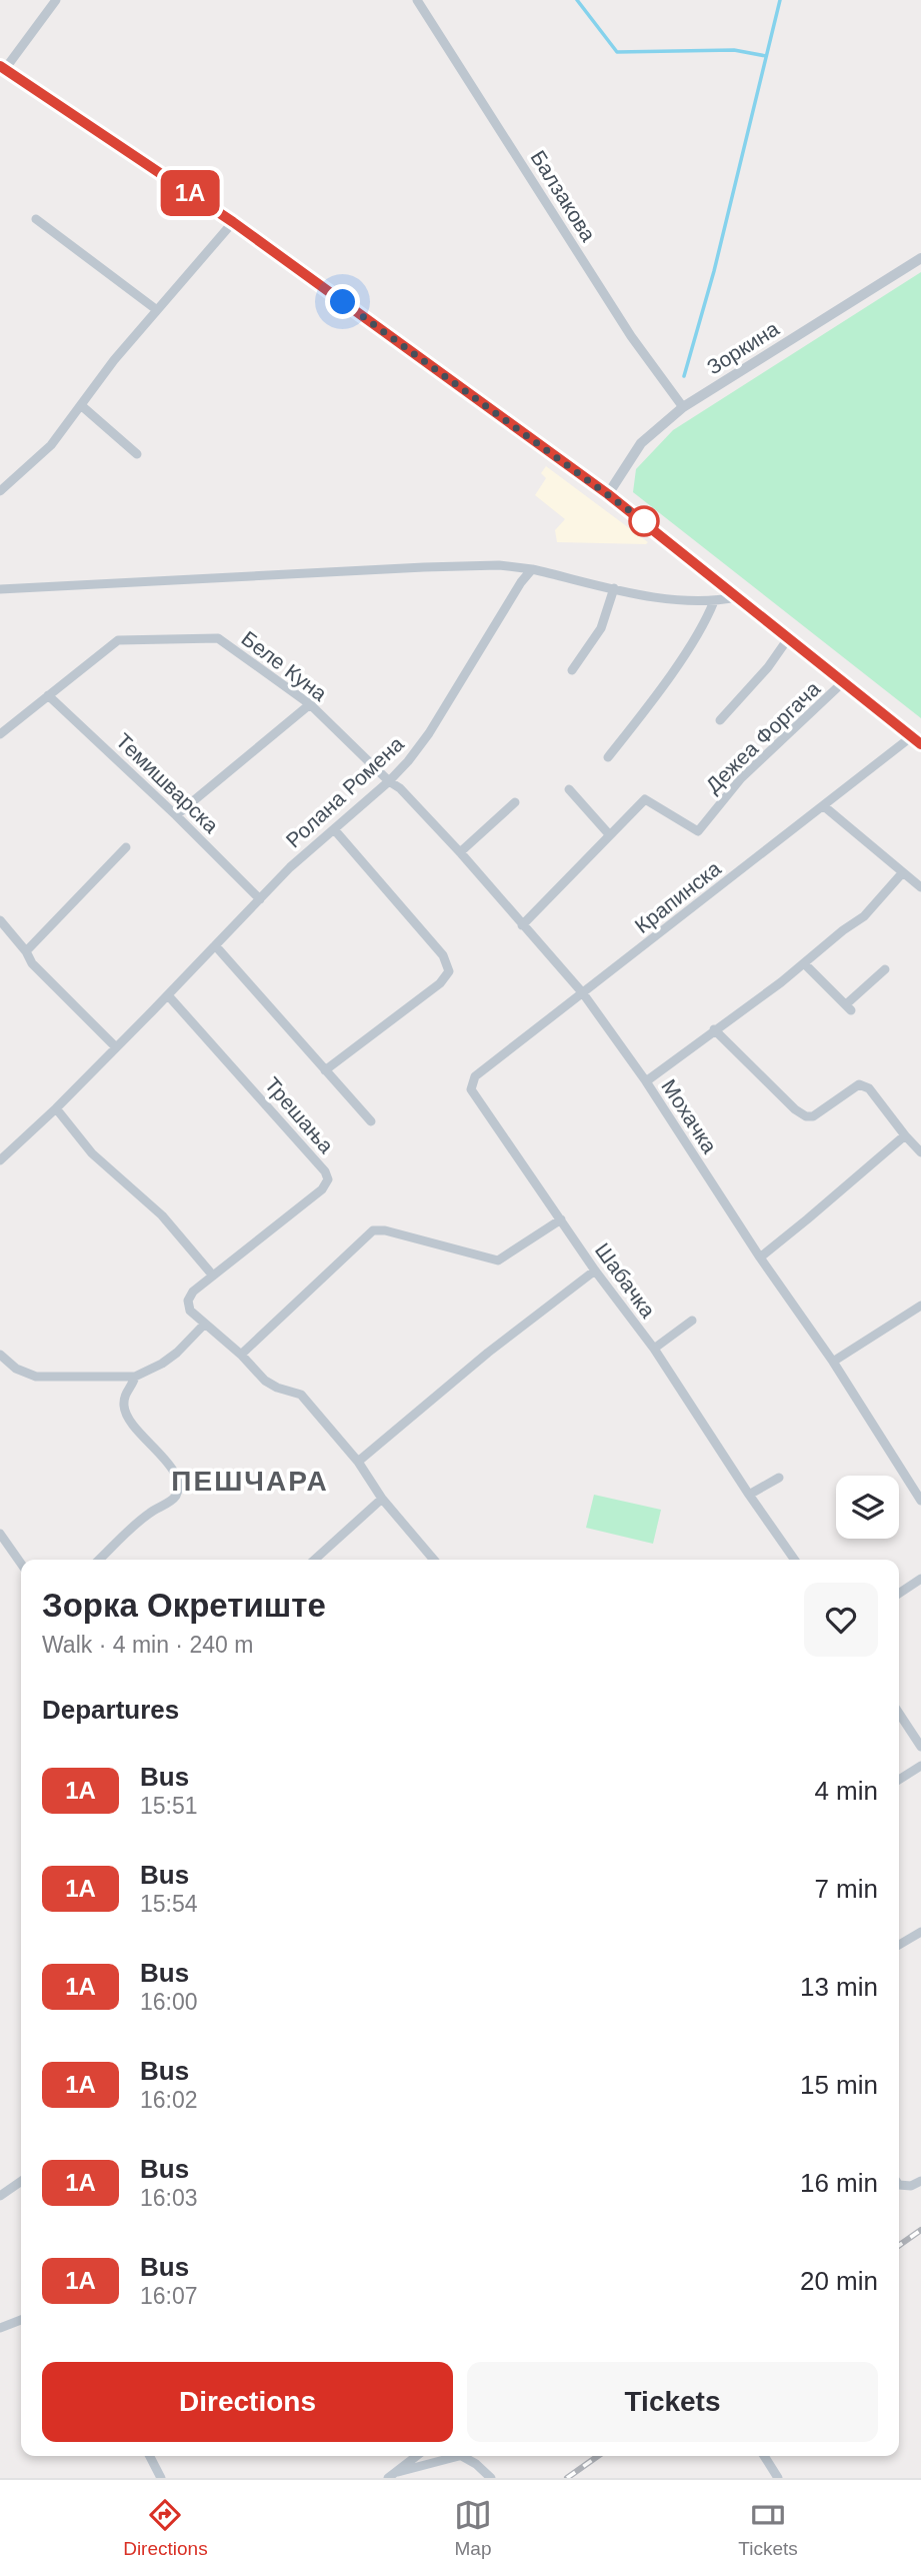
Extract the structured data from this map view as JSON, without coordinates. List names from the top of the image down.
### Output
{
  "streets": {
    "street": [
      "Балзакова",
      "Зоркина",
      "Беле Куна",
      "Дежеа Форгача",
      "Темишварска",
      "Ролана Ромена",
      "Крапинска",
      "Трешања",
      "Мохачка",
      "Шабачка"
    ]
  },
  "crossings": [
    ["Балзакова", "Зоркина"],
    ["Беле Куна", "Темишварска"],
    ["Беле Куна", "Ролана Ромена"],
    ["Беле Куна", "Мохачка"],
    ["Дежеа Форгача", "Мохачка"],
    ["Темишварска", "Ролана Ромена"],
    ["Ролана Ромена", "Трешања"],
    ["Ролана Ромена", "Мохачка"],
    ["Крапинска", "Мохачка"],
    ["Крапинска", "Шабачка"]
  ],
  "districts": ["ПЕШЧАРА"],
  "lines": ["bus line 1A"],
  "page": {
    "on_map": "1A",
    "heading": [
      ["Зорка Окретиште", "Walk · 4 min · 240 m"],
      "Departures"
    ],
    "list": [
      {
        "mark": "1A",
        "name": "Bus",
        "note": "15:51",
        "value": "4 min"
      },
      {
        "mark": "1A",
        "name": "Bus",
        "note": "15:54",
        "value": "7 min"
      },
      {
        "mark": "1A",
        "name": "Bus",
        "note": "16:00",
        "value": "13 min"
      },
      {
        "mark": "1A",
        "name": "Bus",
        "note": "16:02",
        "value": "15 min"
      },
      {
        "mark": "1A",
        "name": "Bus",
        "note": "16:03",
        "value": "16 min"
      },
      {
        "mark": "1A",
        "name": "Bus",
        "note": "16:07",
        "value": "20 min"
      }
    ],
    "buttons": ["Directions", "Tickets"],
    "tabs": ["Directions", "Map", "Tickets"]
  }
}
